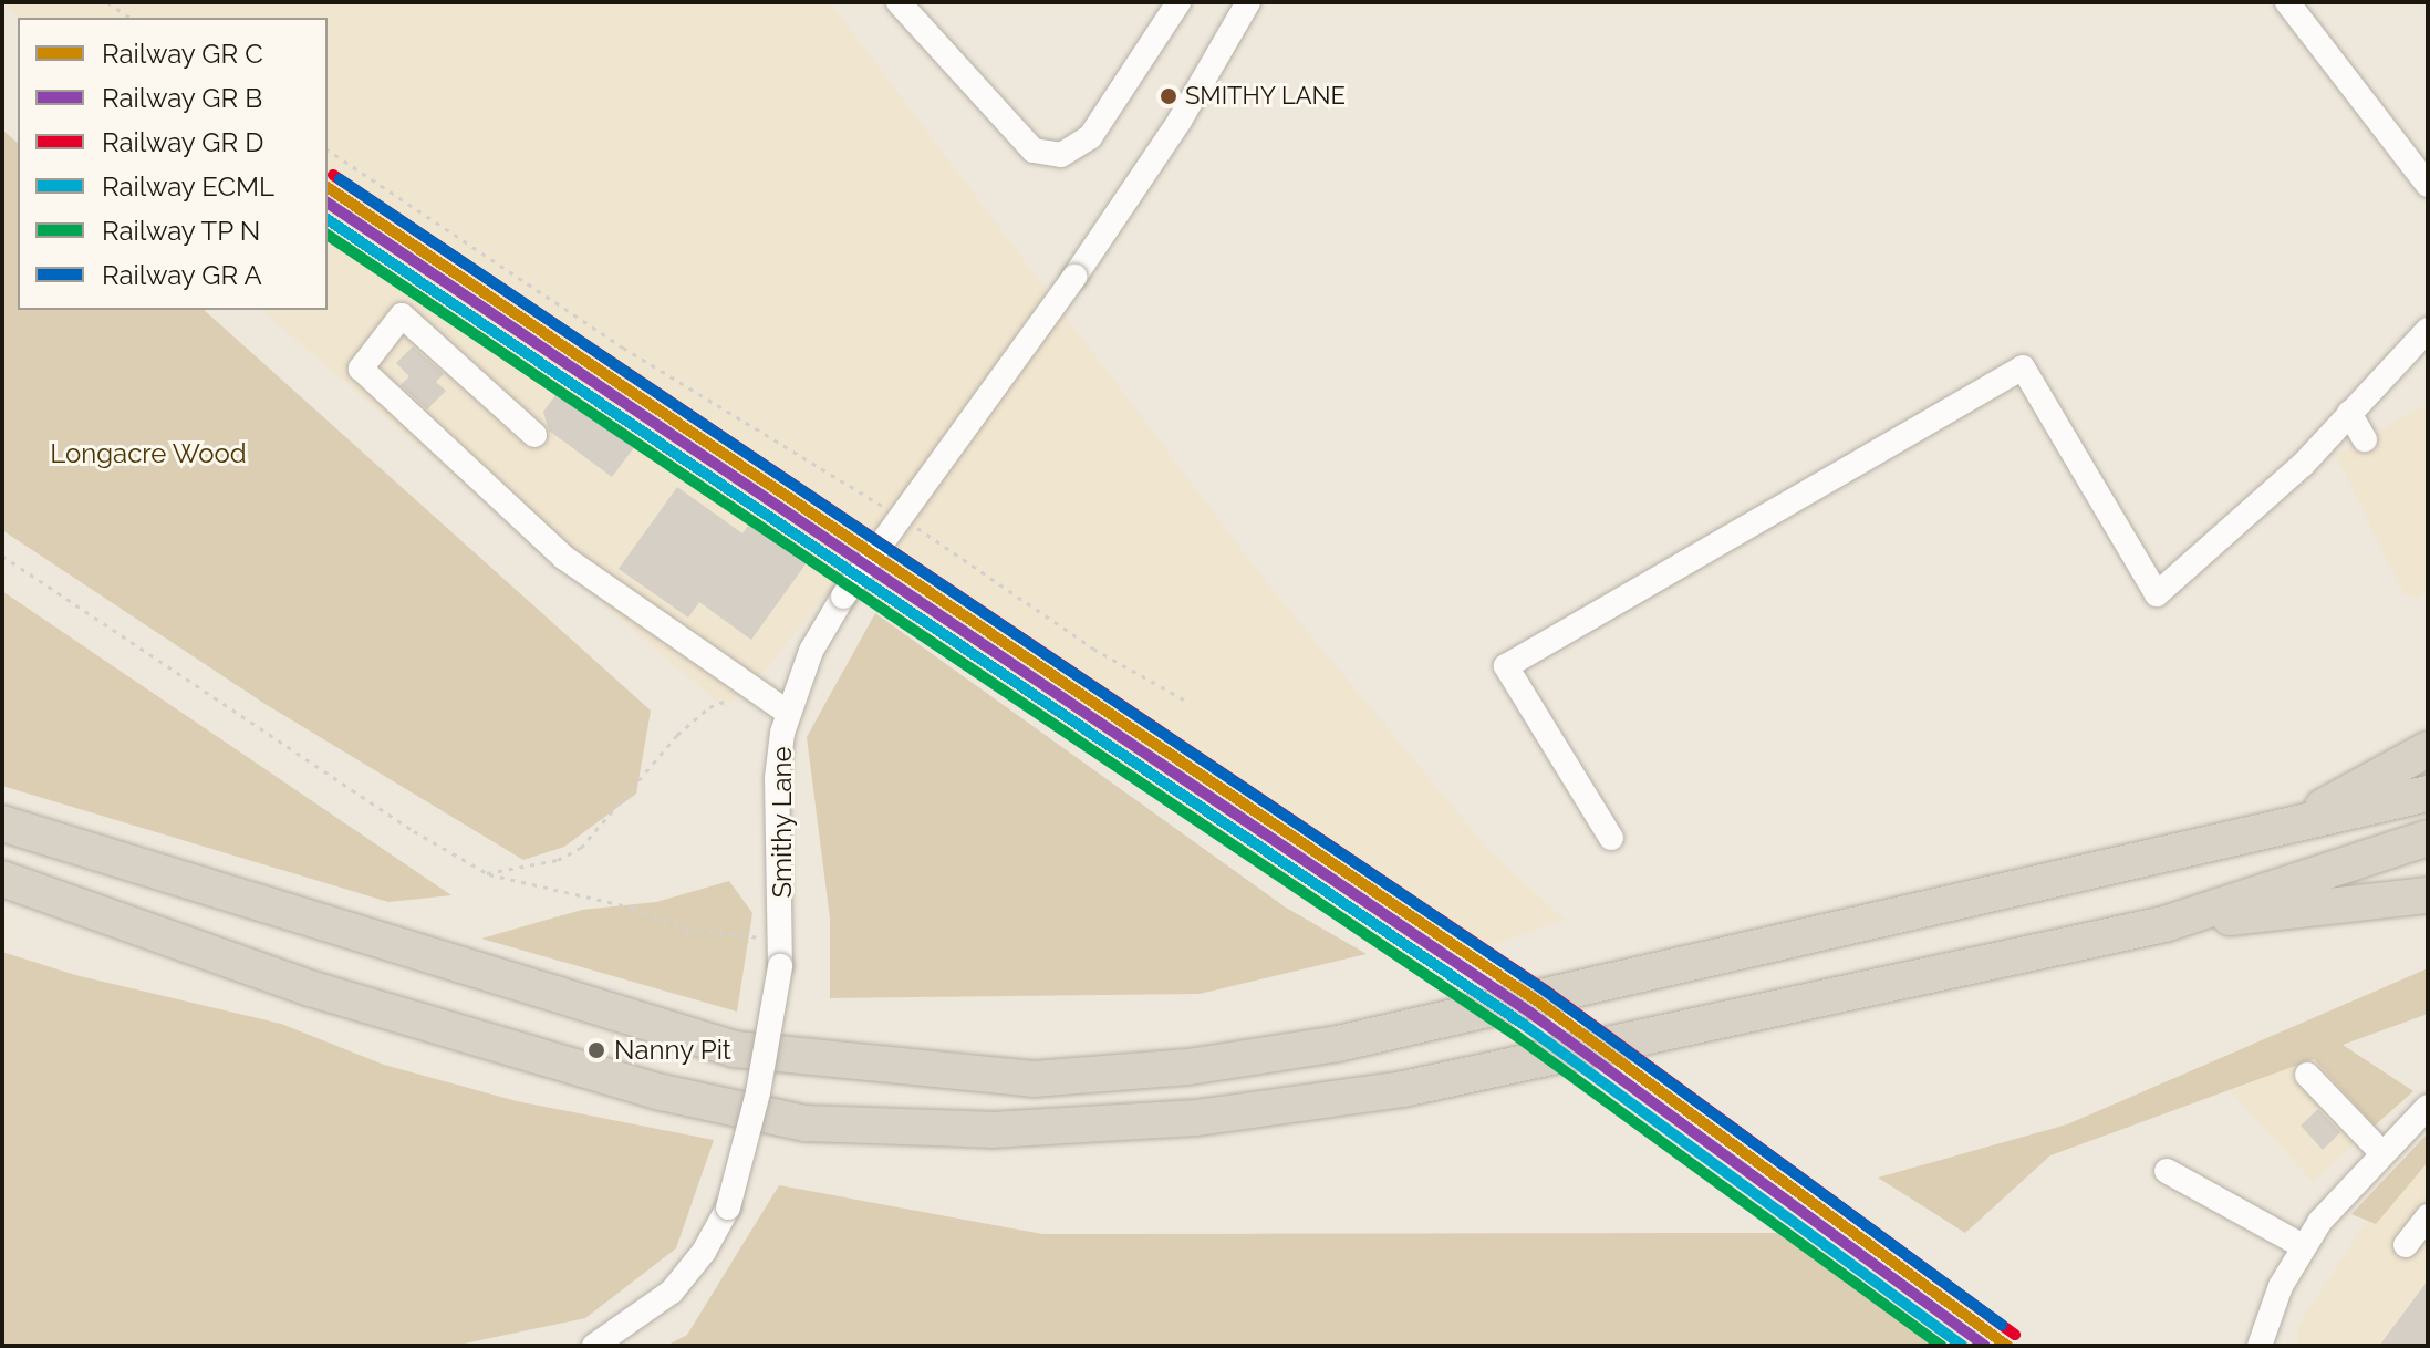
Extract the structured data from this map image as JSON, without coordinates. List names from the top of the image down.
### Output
{
  "streets": {
    "street": ["Smithy Lane"]
  },
  "parks": ["Longacre Wood"],
  "places": ["SMITHY LANE", "Nanny Pit"],
  "lines": ["rail line ECML"],
  "legend": [
    "Railway GR C",
    "Railway GR B",
    "Railway GR D",
    "Railway ECML",
    "Railway TP N",
    "Railway GR A"
  ]
}
